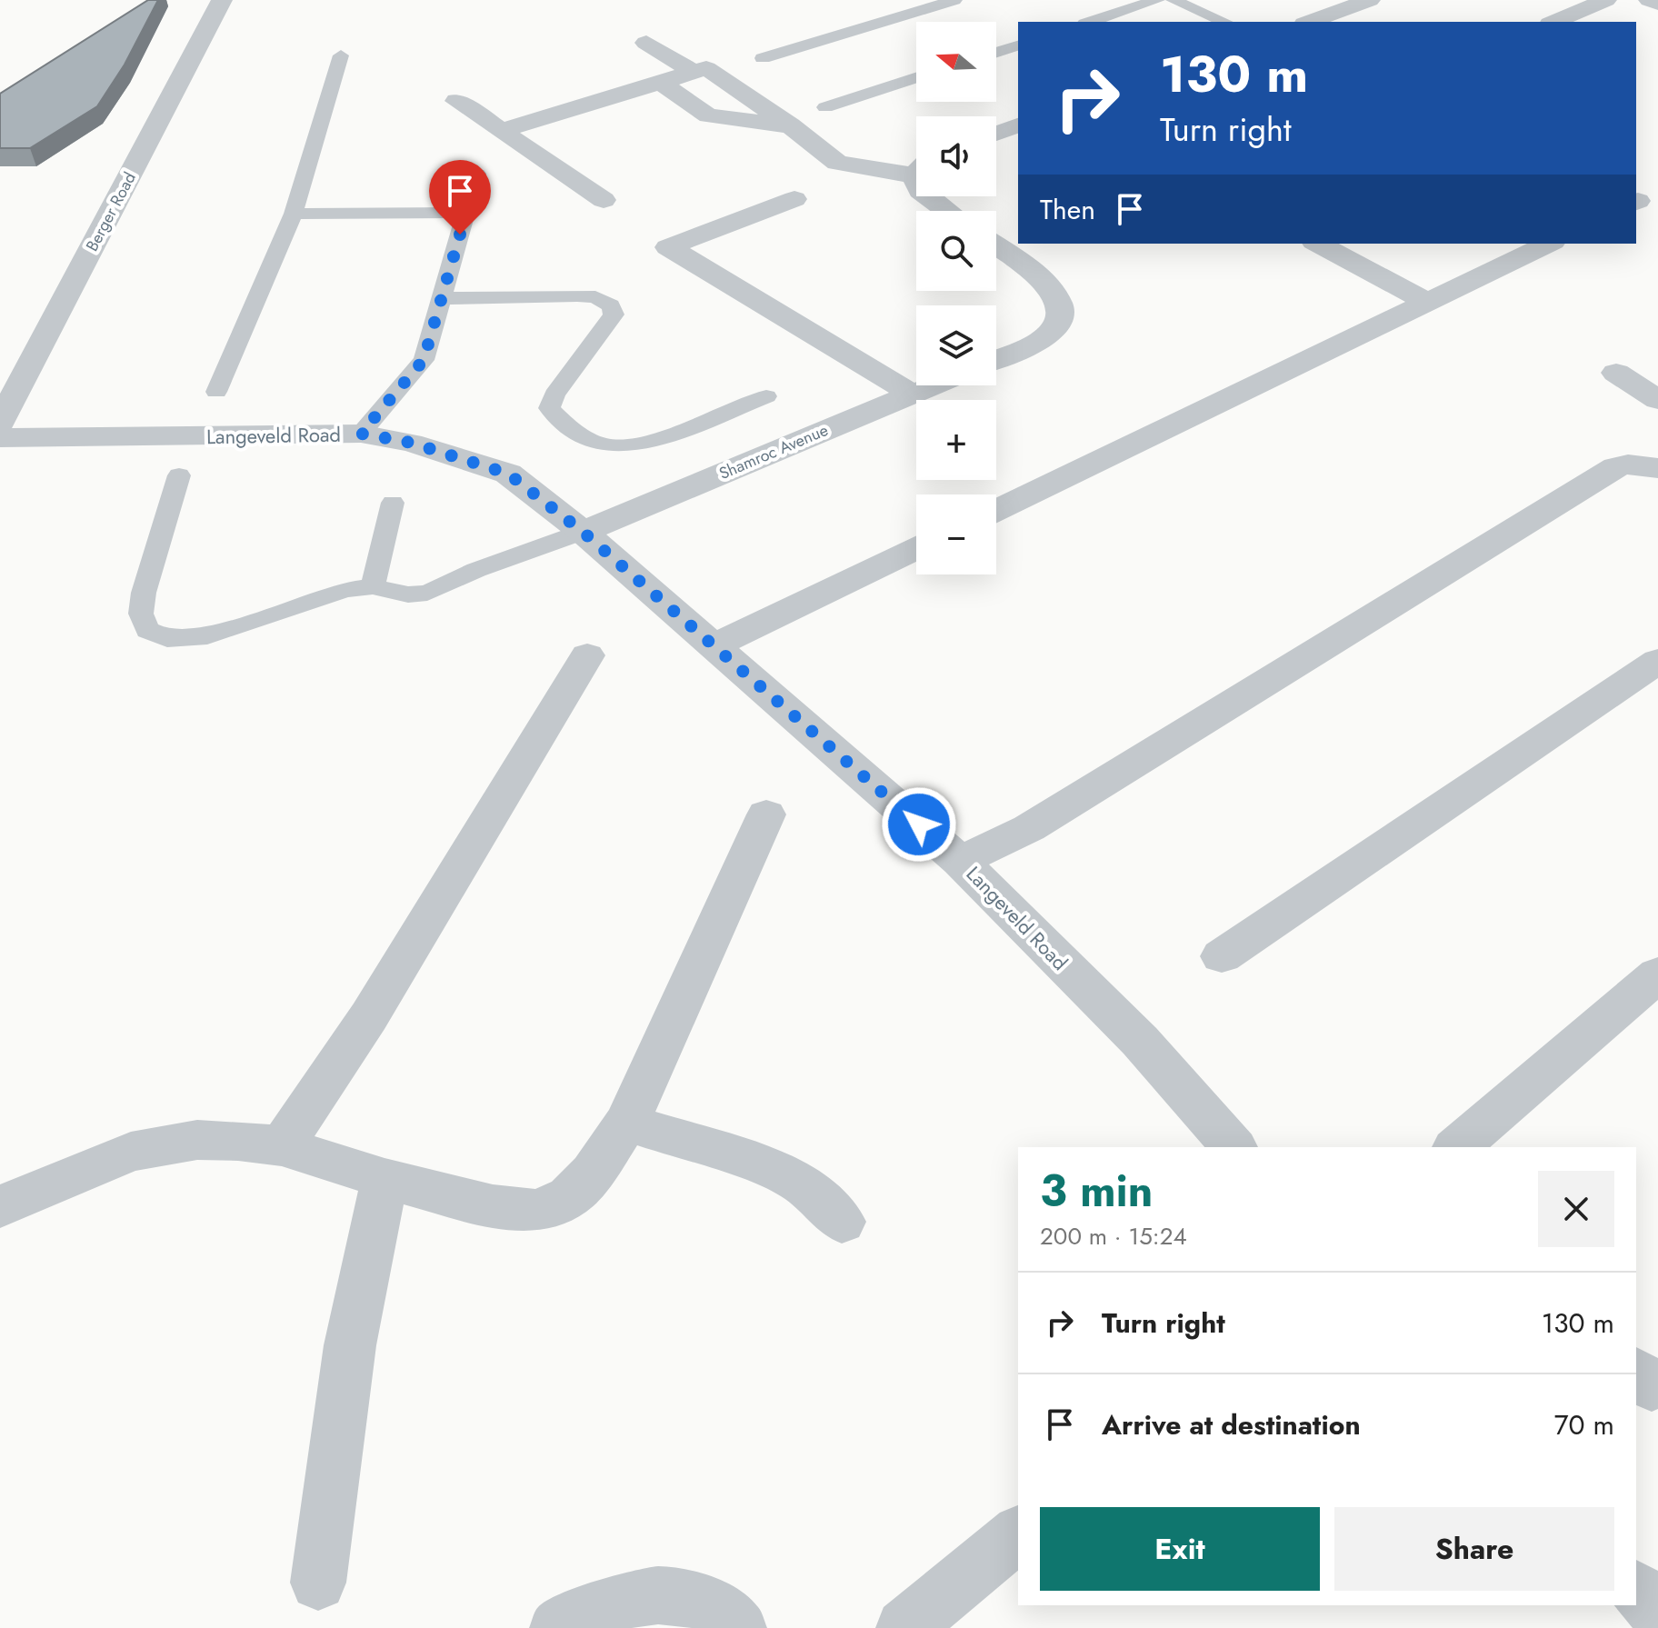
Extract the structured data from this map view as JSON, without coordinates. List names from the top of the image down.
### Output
{
  "streets": {
    "street": ["Berger Road", "Langeveld Road", "Shamroc Avenue"]
  },
  "crossings": [
    ["Langeveld Road", "Shamroc Avenue"]
  ],
  "north": "left",
  "page": {
    "map_buttons": ["+", "−"],
    "turn": ["130 m", "Turn right"],
    "then": "Then",
    "heading": ["3 min", "200 m · 15:24"],
    "list": [
      {
        "name": "Turn right",
        "value": "130 m"
      },
      {
        "name": "Arrive at destination",
        "value": "70 m"
      }
    ],
    "buttons": ["Exit", "Share"]
  }
}
